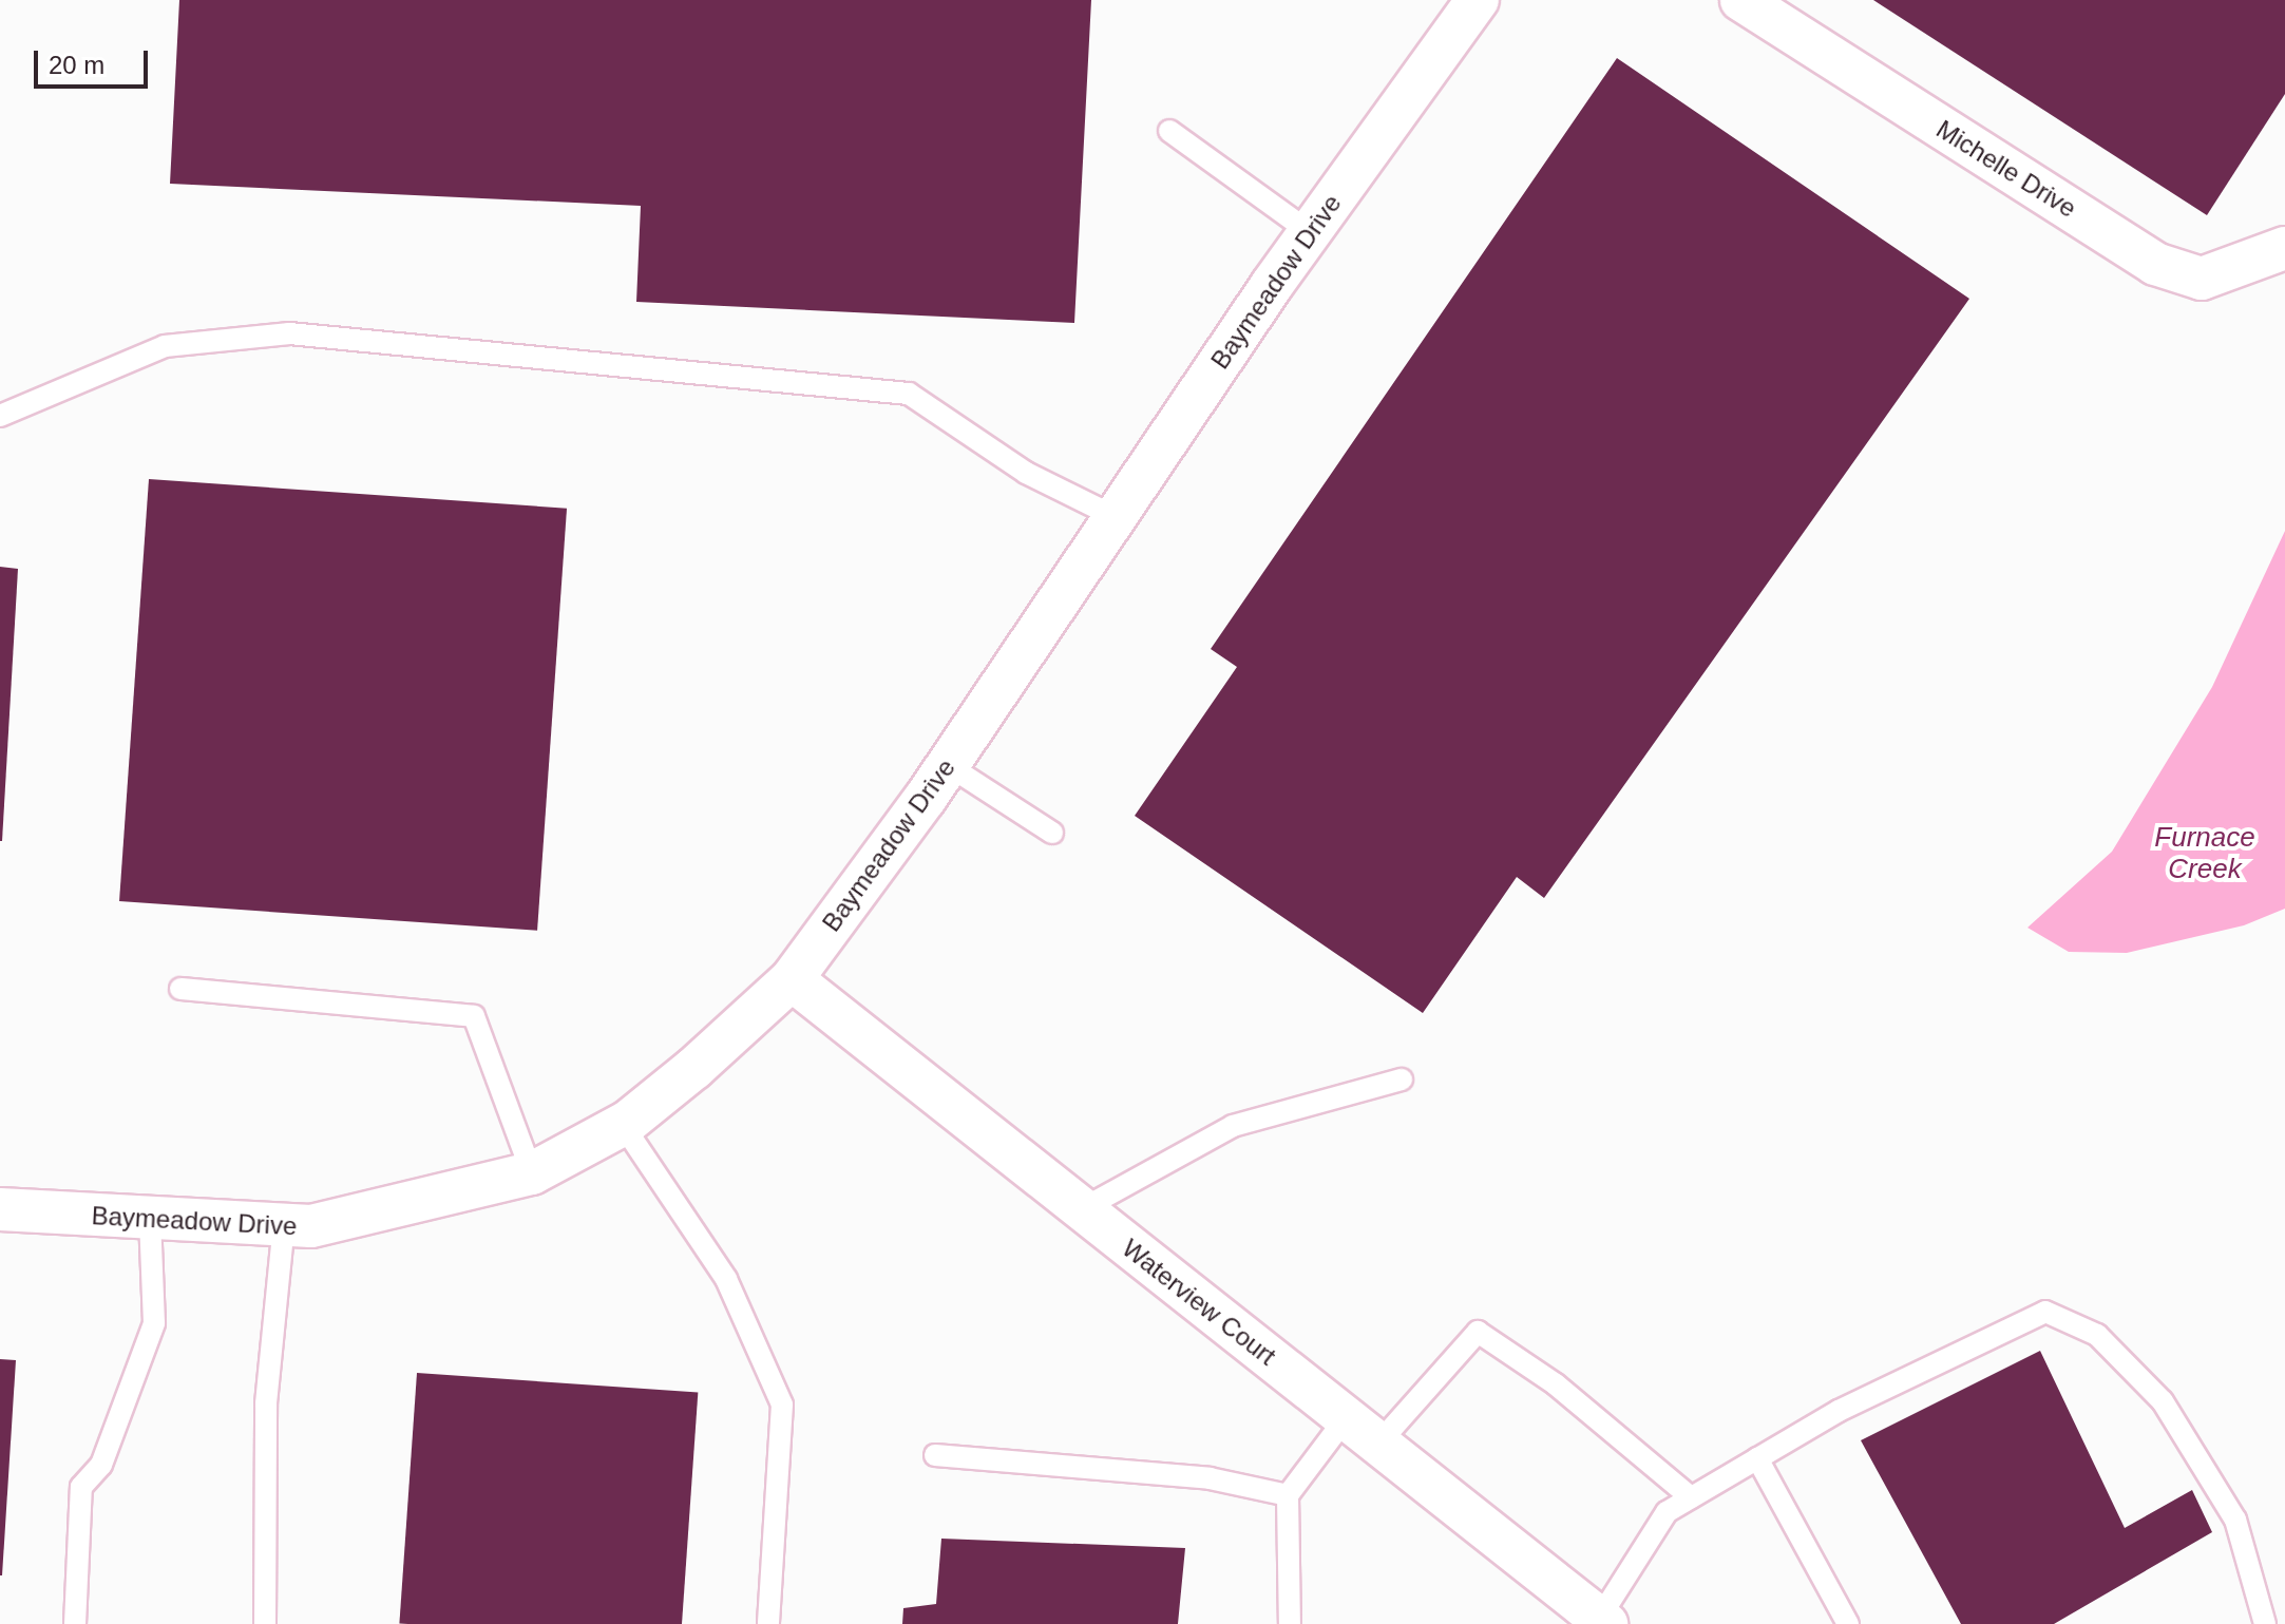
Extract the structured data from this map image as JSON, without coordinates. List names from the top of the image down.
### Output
{
  "streets": {
    "street": ["Michelle Drive", "Baymeadow Drive", "Waterview Court"]
  },
  "crossings": [
    ["Baymeadow Drive", "Waterview Court"]
  ],
  "water": ["Furnace Creek"],
  "scale_bar": "20 m"
}
